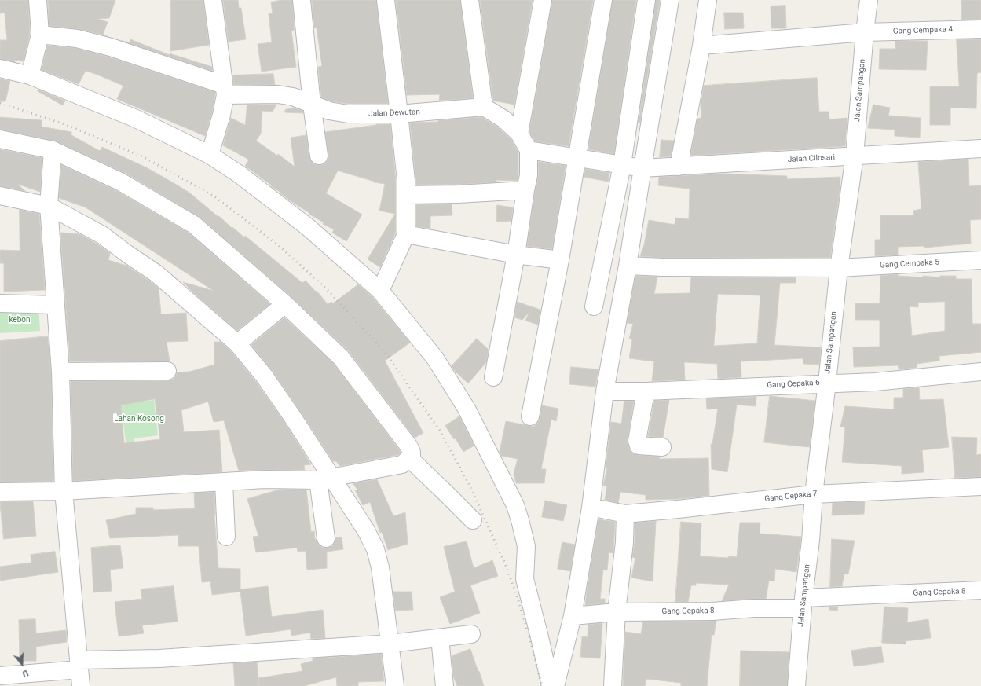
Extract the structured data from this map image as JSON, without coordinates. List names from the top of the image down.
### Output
{
  "streets": {
    "street": [
      "Gang Cempaka 4",
      "Jalan Sampangan",
      "Jalan Dewutan",
      "Jalan Cilosari",
      "Gang Cempaka 5",
      "Gang Cepaka 6",
      "Gang Cepaka 7",
      "Gang Cepaka 8"
    ]
  },
  "crossings": [
    ["Gang Cempaka 4", "Jalan Sampangan"],
    ["Jalan Sampangan", "Jalan Cilosari"],
    ["Jalan Sampangan", "Gang Cempaka 5"],
    ["Jalan Sampangan", "Gang Cepaka 6"],
    ["Jalan Sampangan", "Gang Cepaka 7"],
    ["Jalan Sampangan", "Gang Cepaka 8"]
  ],
  "parks": ["kebon", "Lahan Kosong"],
  "north": "bottom"
}
